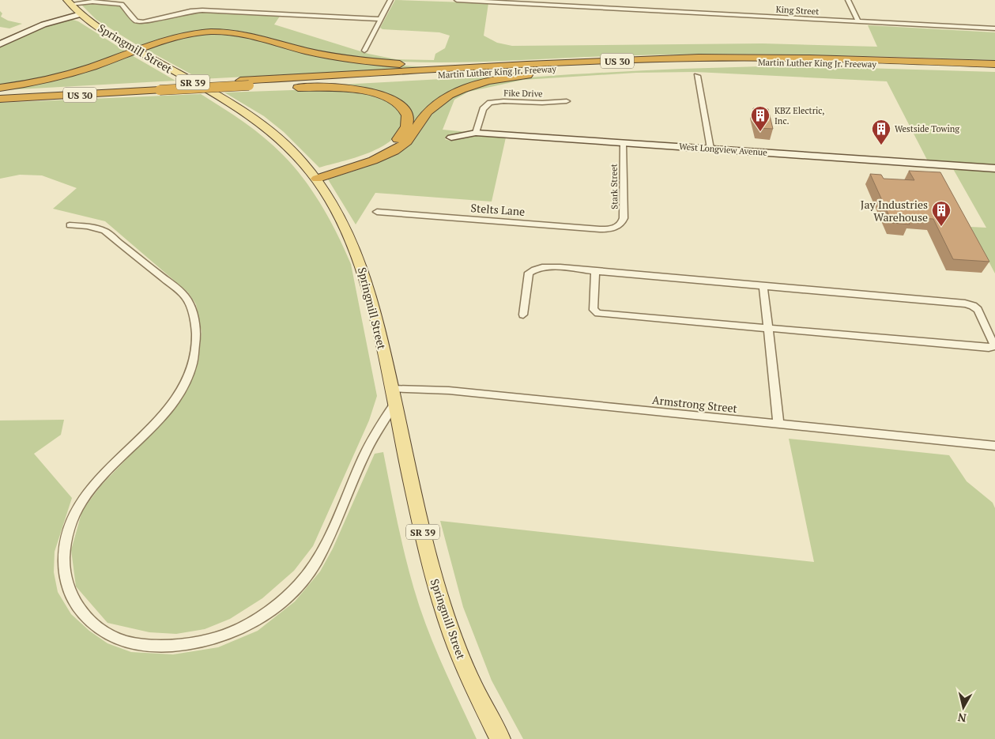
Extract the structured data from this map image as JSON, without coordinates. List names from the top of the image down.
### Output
{
  "streets": {
    "highway": ["US 30", "Martin Luther King Jr. Freeway"],
    "main road": ["Springmill Street", "SR 39"],
    "street": [
      "King Street",
      "Fike Drive",
      "West Longview Avenue",
      "Stark Street",
      "Stelts Lane",
      "Armstrong Street"
    ]
  },
  "crossings": [
    ["Springmill Street", "Armstrong Street"],
    ["US 30", "Martin Luther King Jr. Freeway"],
    ["Fike Drive", "West Longview Avenue"],
    ["West Longview Avenue", "Stark Street"],
    ["Stark Street", "Stelts Lane"]
  ],
  "places": {
    "building": ["KBZ Electric, Inc.", "Westside Towing", "Jay Industries Warehouse"]
  },
  "north": "bottom"
}
